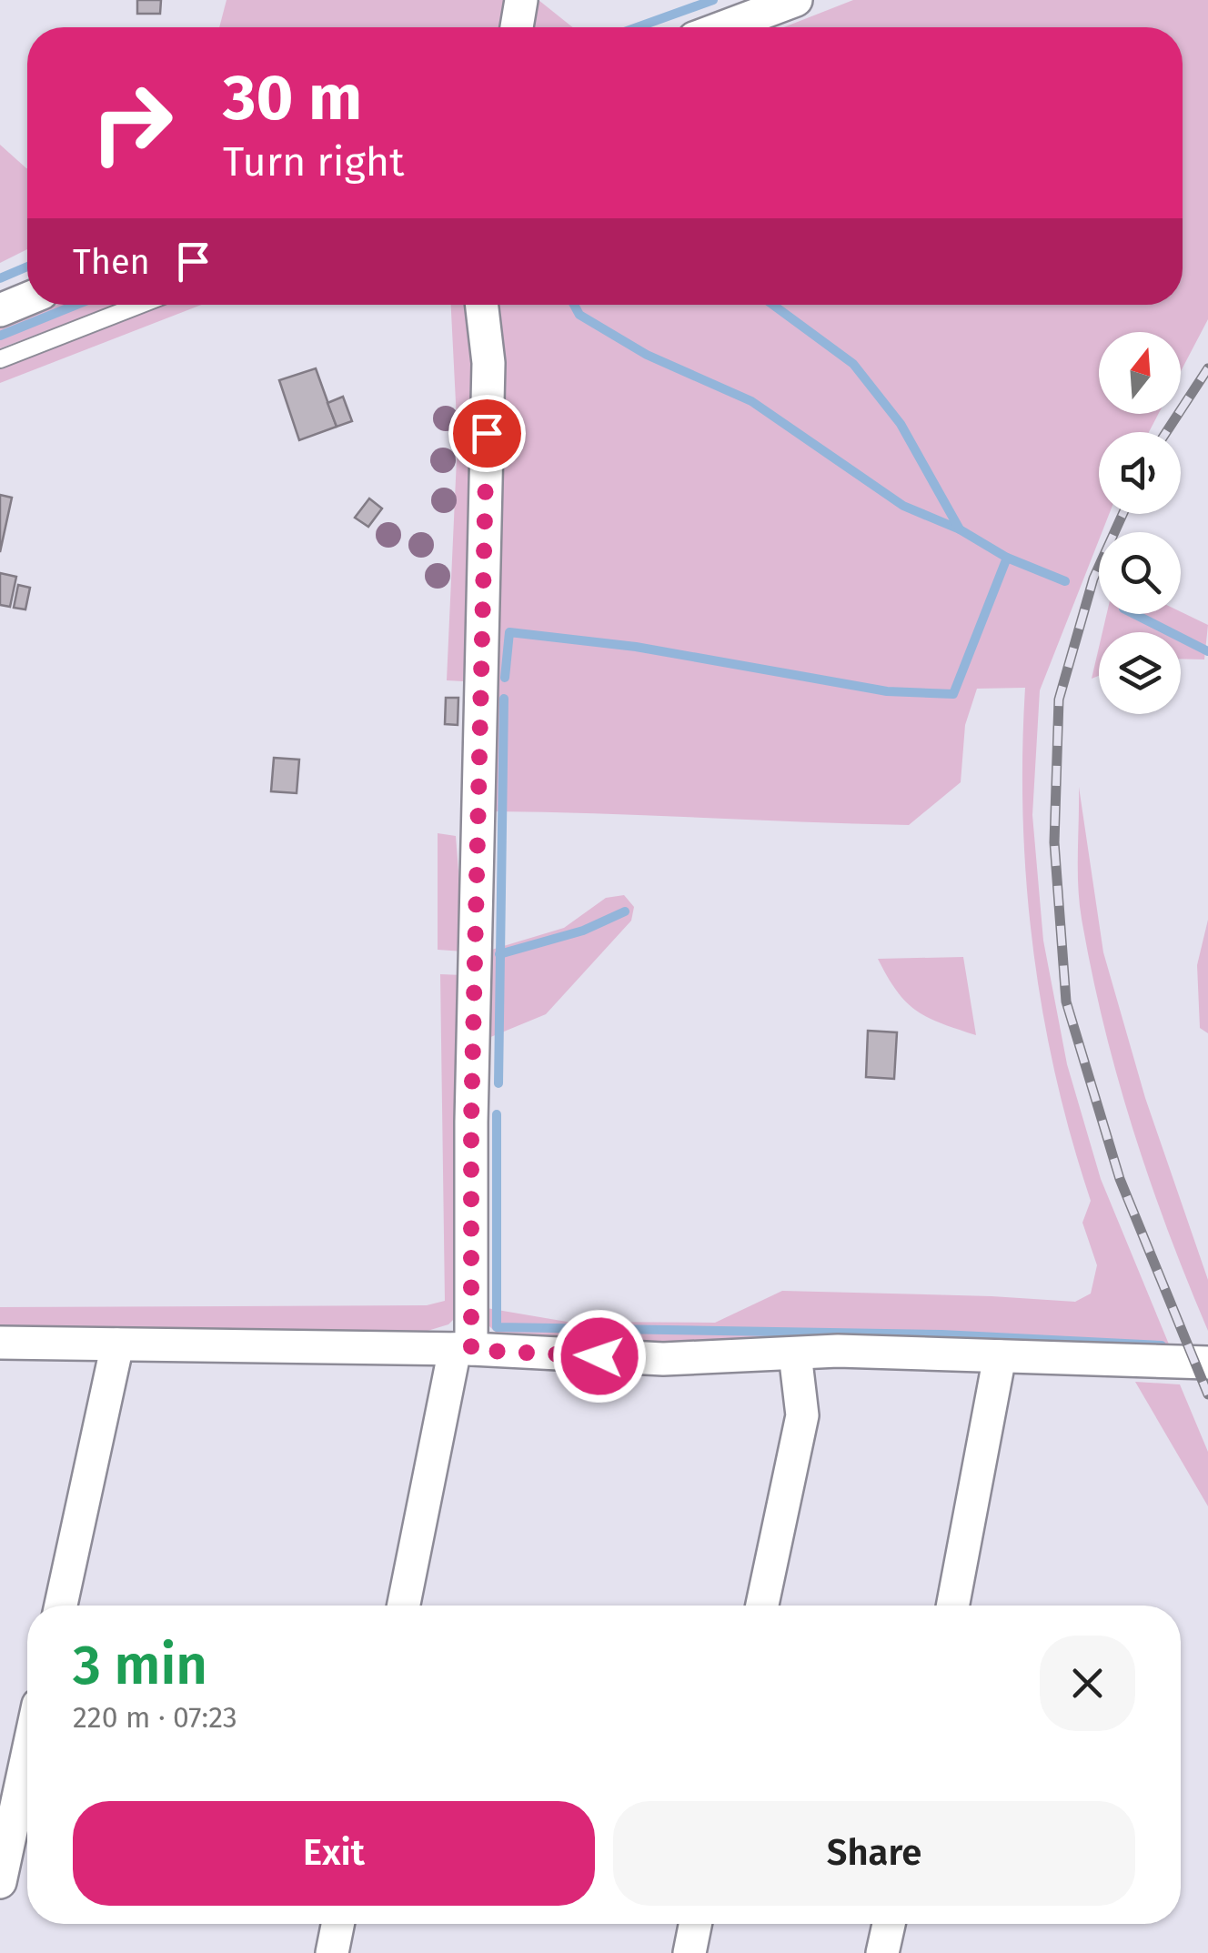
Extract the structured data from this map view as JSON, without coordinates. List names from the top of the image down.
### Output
{
  "north": "top",
  "page": {
    "turn": ["30 m", "Turn right"],
    "then": "Then",
    "heading": ["3 min", "220 m · 07:23"],
    "buttons": ["Exit", "Share"]
  }
}
